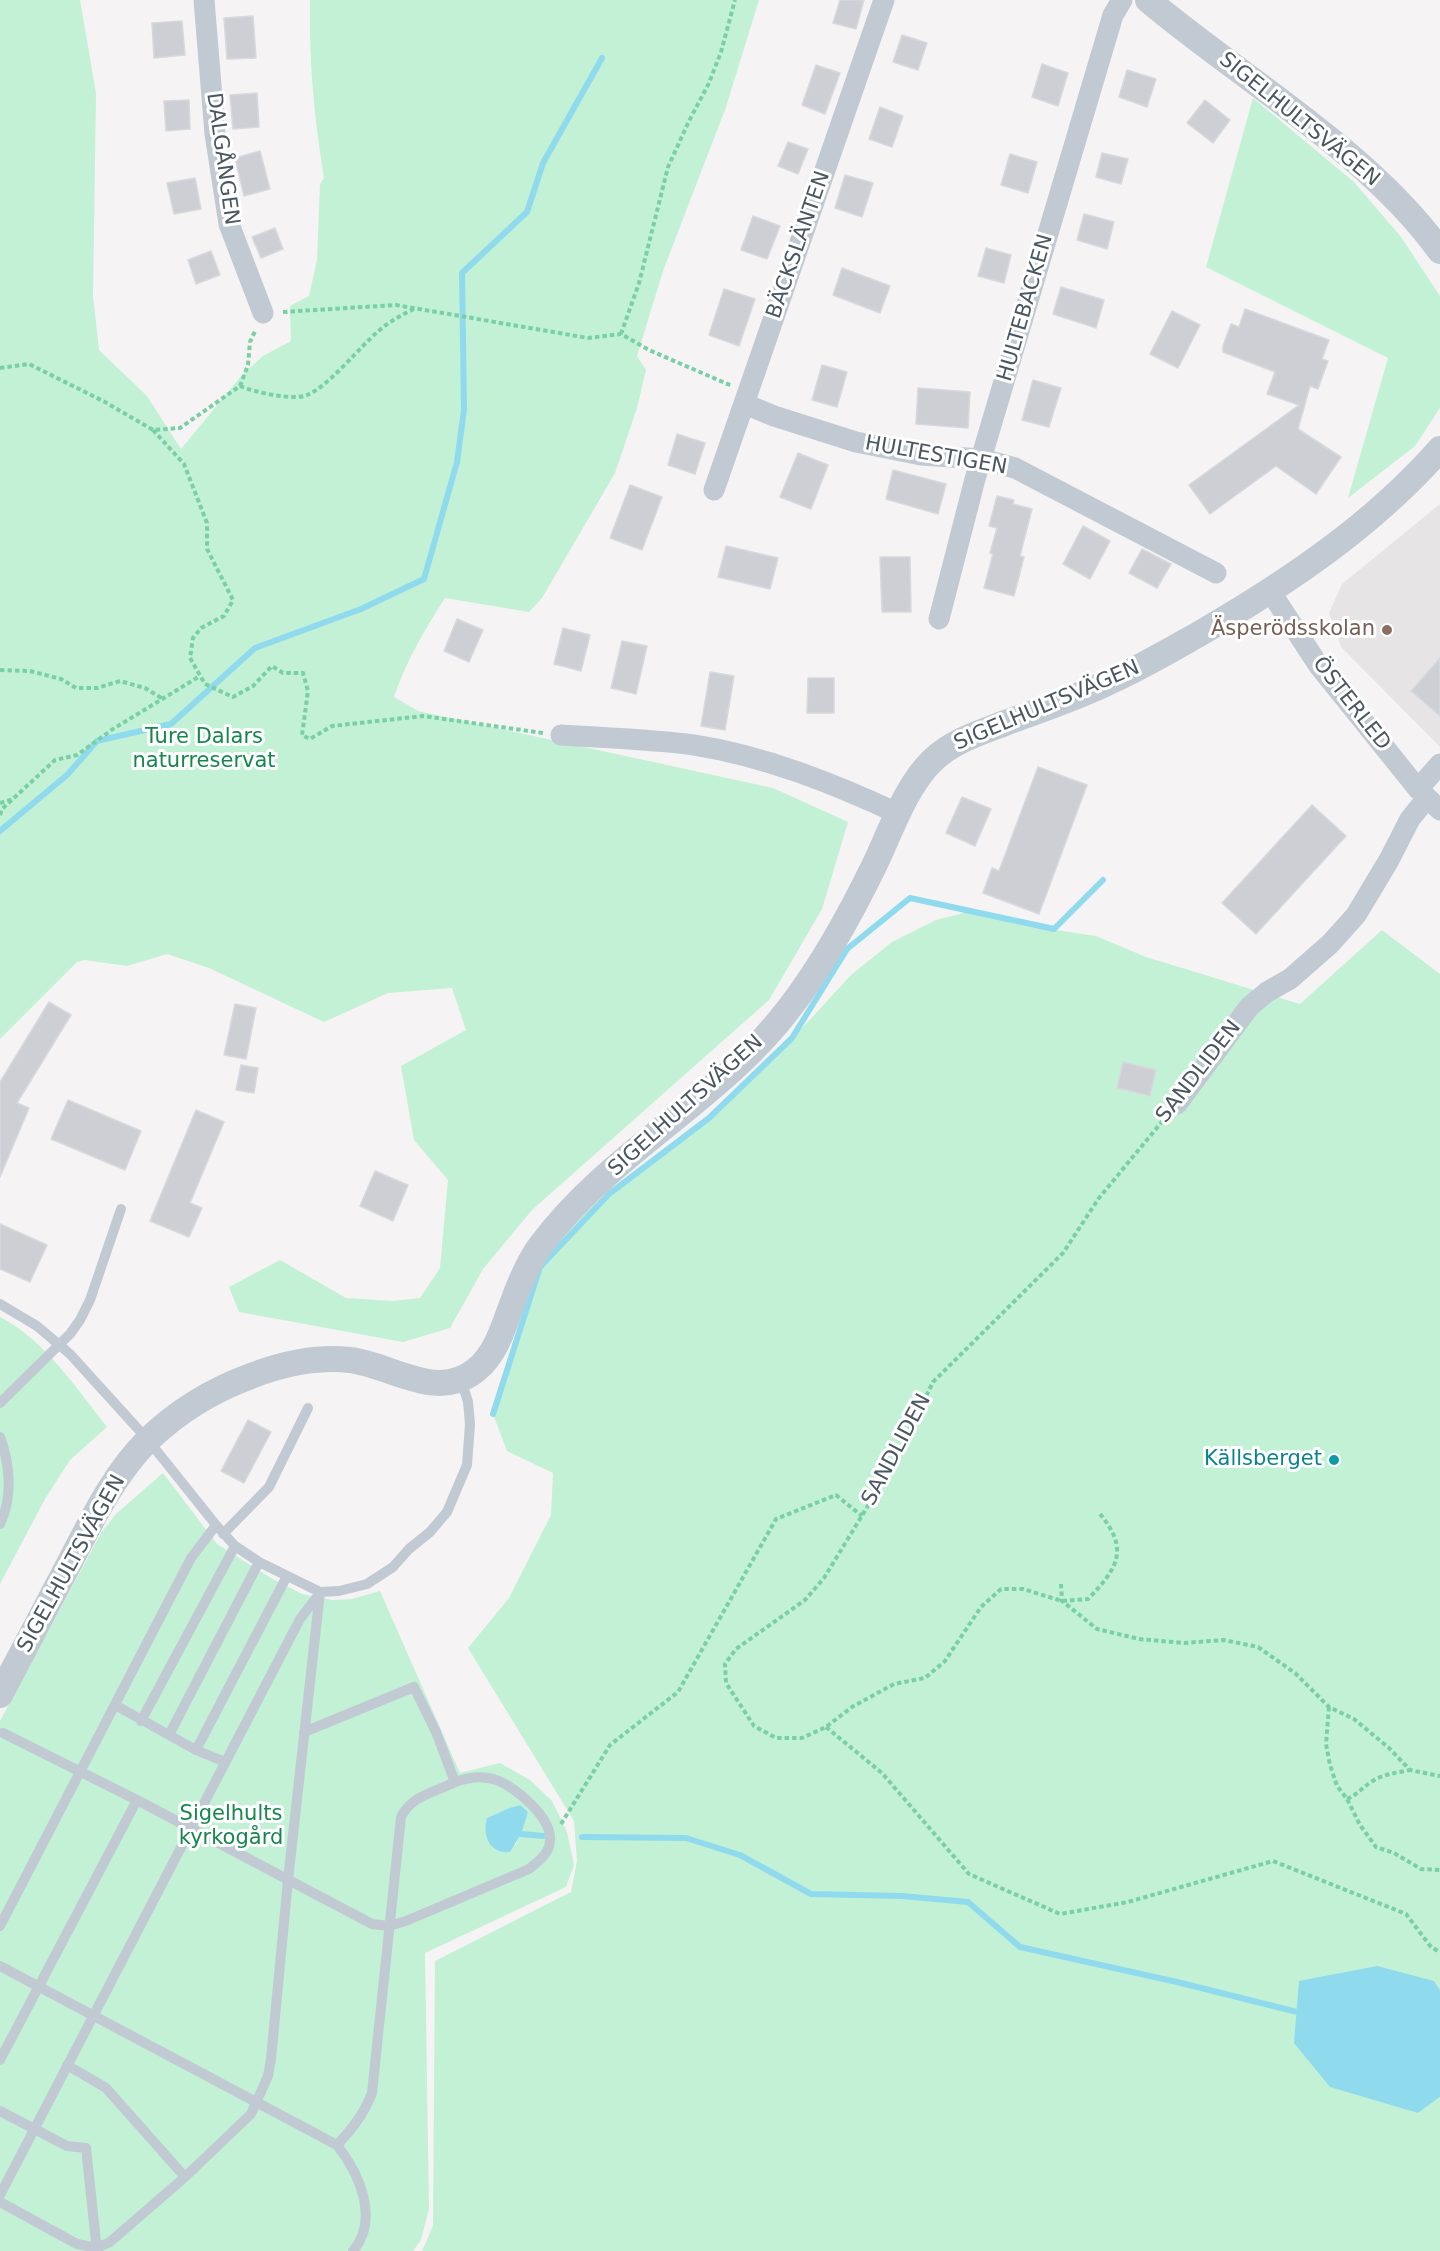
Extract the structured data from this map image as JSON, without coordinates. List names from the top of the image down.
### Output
{
  "streets": {
    "street": [
      "SIGELHULTSVÄGEN",
      "DALGÅNGEN",
      "BÄCKSLÄNTEN",
      "HULTEBACKEN",
      "HULTESTIGEN",
      "ÖSTERLED",
      "SANDLIDEN"
    ]
  },
  "crossings": [
    ["SIGELHULTSVÄGEN", "ÖSTERLED"],
    ["BÄCKSLÄNTEN", "HULTESTIGEN"],
    ["HULTEBACKEN", "HULTESTIGEN"],
    ["ÖSTERLED", "SANDLIDEN"]
  ],
  "parks": ["Ture Dalars naturreservat", "Sigelhults kyrkogård"],
  "places": ["Äsperödsskolan", "Källsberget"]
}
